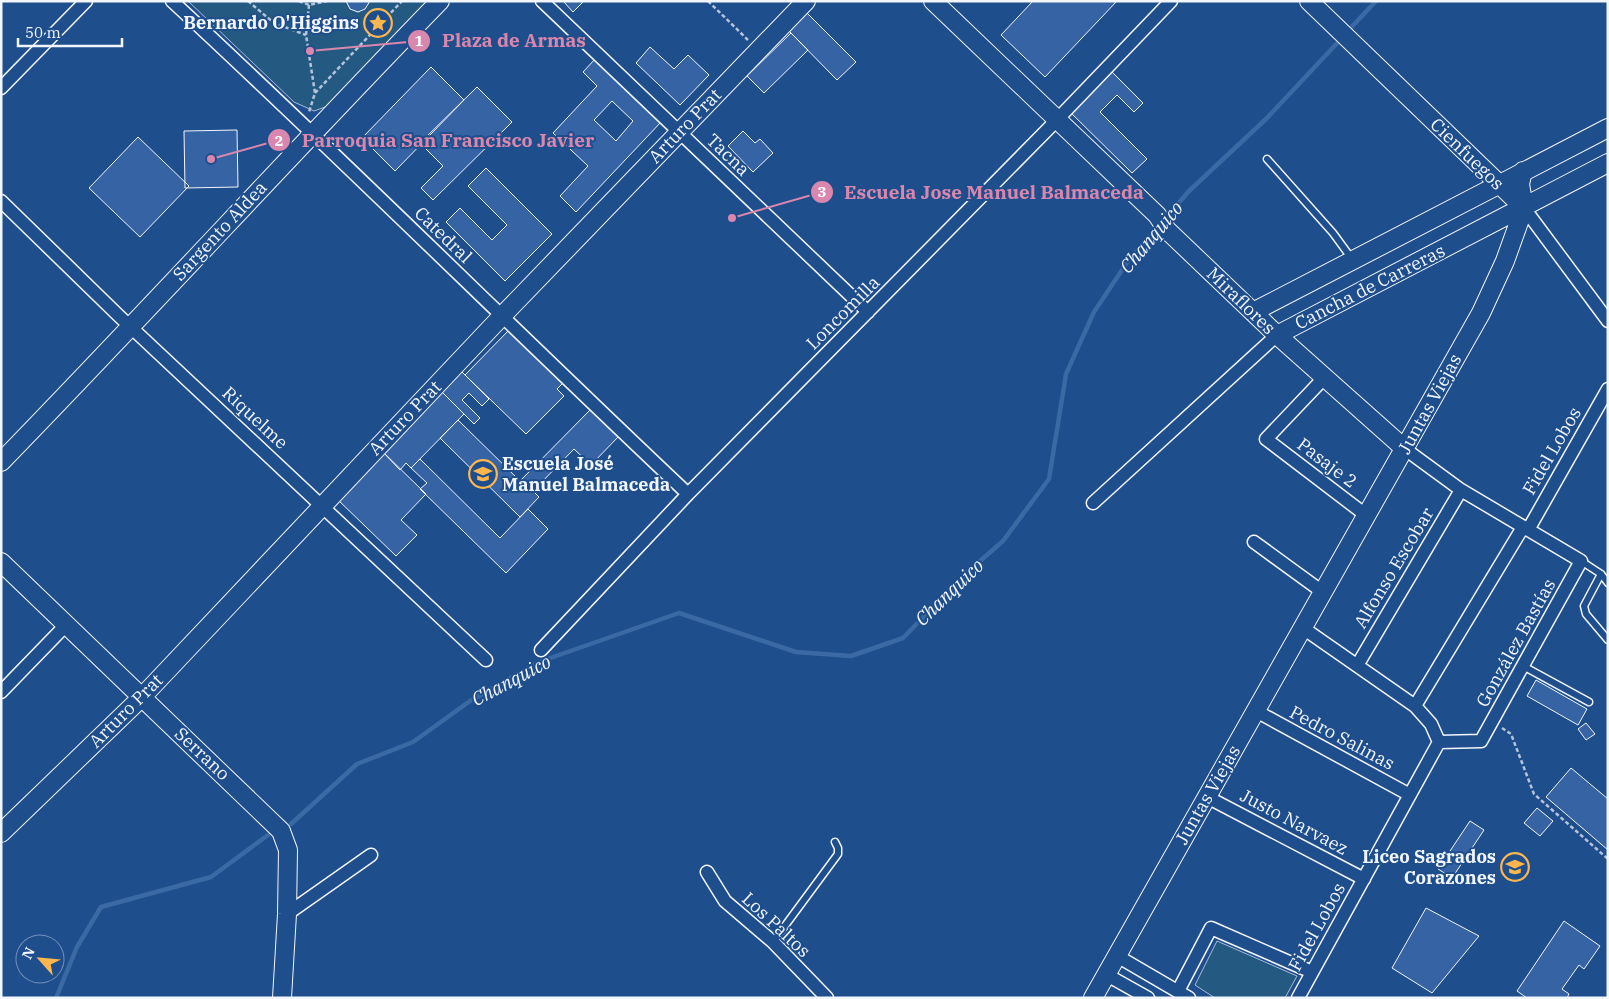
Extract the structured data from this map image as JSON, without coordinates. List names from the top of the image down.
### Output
{
  "streets": {
    "street": [
      "Arturo Prat",
      "Cienfuegos",
      "Tacna",
      "Sargento Aldea",
      "Catedral",
      "Cancha de Carreras",
      "Miraflores",
      "Loncomilla",
      "Juntas Viejas",
      "Riquelme",
      "Fidel Lobos",
      "Pasaje 2",
      "Alfonso Escobar",
      "González Bastías",
      "Pedro Salinas",
      "Serrano",
      "Justo Narvaez",
      "Los Paltos"
    ]
  },
  "crossings": [
    ["Arturo Prat", "Tacna"],
    ["Arturo Prat", "Catedral"],
    ["Arturo Prat", "Riquelme"],
    ["Arturo Prat", "Serrano"],
    ["Cienfuegos", "Cancha de Carreras"],
    ["Cienfuegos", "Juntas Viejas"],
    ["Tacna", "Loncomilla"],
    ["Sargento Aldea", "Catedral"],
    ["Sargento Aldea", "Riquelme"],
    ["Catedral", "Loncomilla"],
    ["Cancha de Carreras", "Miraflores"],
    ["Cancha de Carreras", "Juntas Viejas"],
    ["Miraflores", "Loncomilla"],
    ["Miraflores", "Juntas Viejas"],
    ["Miraflores", "Fidel Lobos"],
    ["Miraflores", "Pasaje 2"],
    ["Miraflores", "Alfonso Escobar"],
    ["Miraflores", "González Bastías"],
    ["Juntas Viejas", "Pasaje 2"],
    ["Juntas Viejas", "Pedro Salinas"],
    ["Juntas Viejas", "Justo Narvaez"],
    ["Fidel Lobos", "González Bastías"],
    ["Fidel Lobos", "Pedro Salinas"],
    ["Fidel Lobos", "Justo Narvaez"]
  ],
  "water": ["Chanquico"],
  "places": {
    "place": ["Bernardo O'Higgins"],
    "other": ["Plaza de Armas", "Parroquia San Francisco Javier", "Escuela Jose Manuel Balmaceda"],
    "school or university": ["Escuela José Manuel Balmaceda", "Liceo Sagrados Corazones"]
  },
  "scale_bar": "50 m",
  "north": "top left"
}
